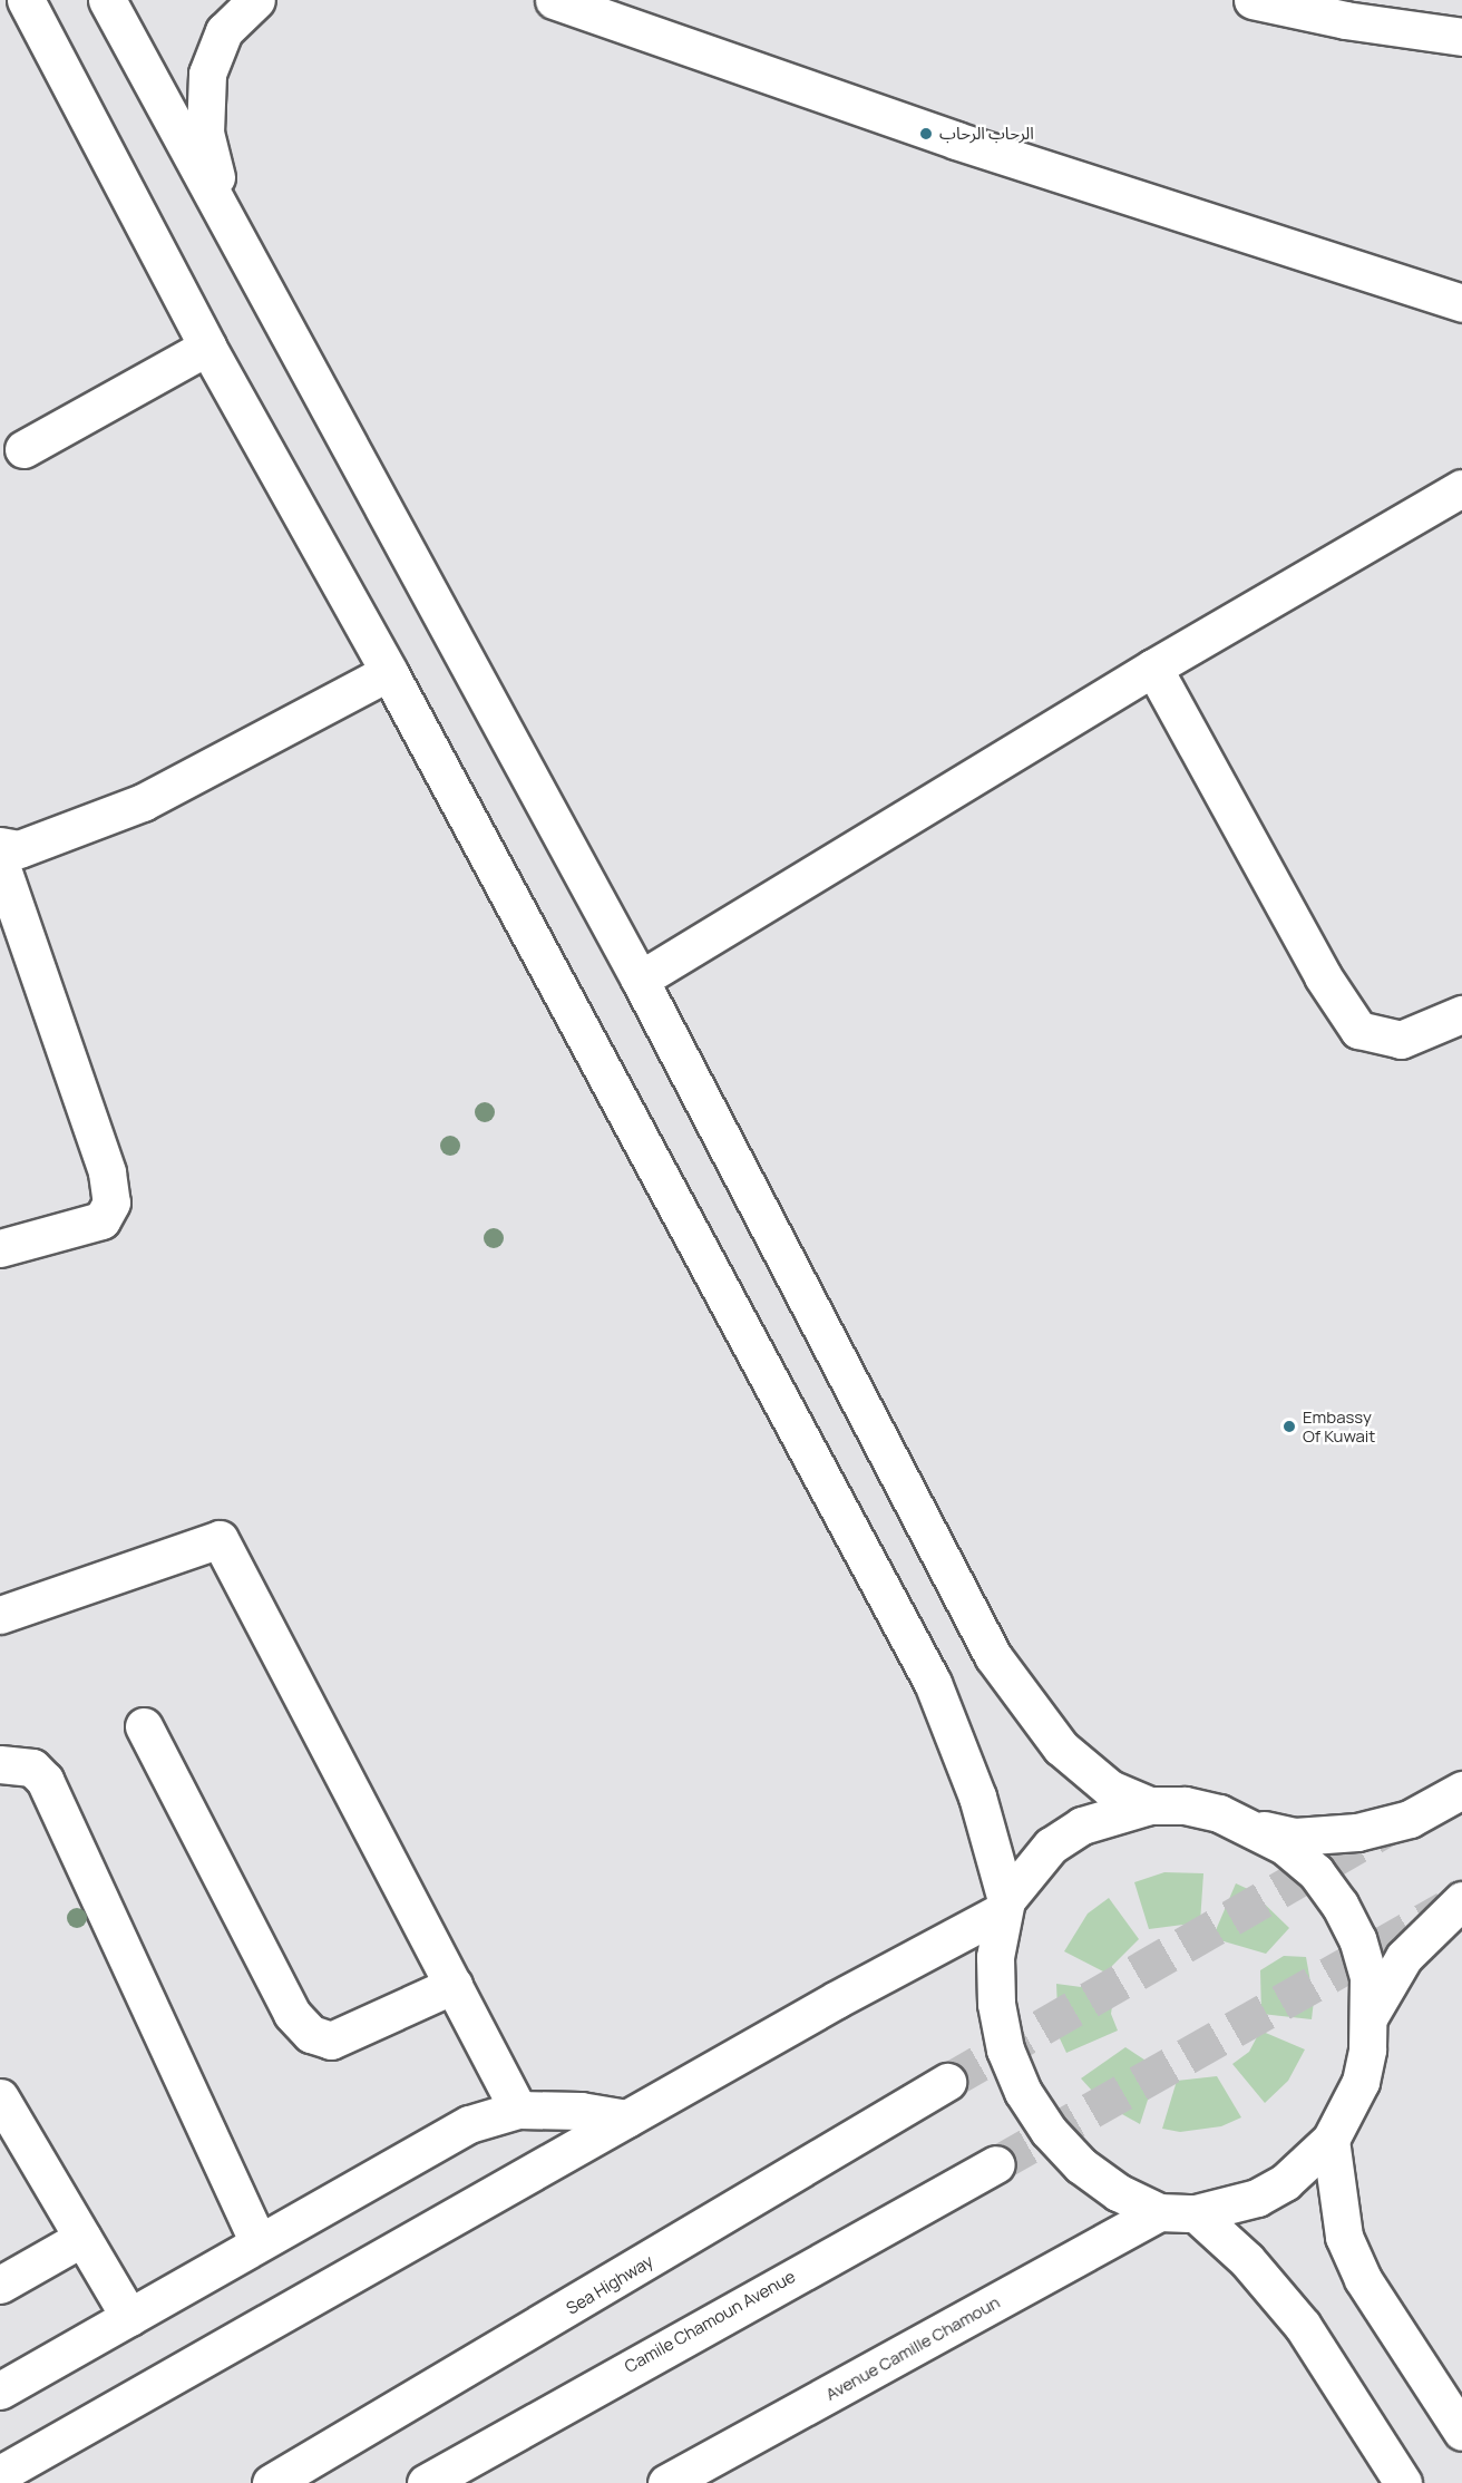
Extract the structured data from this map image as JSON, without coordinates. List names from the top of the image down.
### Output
{
  "streets": {
    "main road": ["Sea Highway", "Camile Chamoun Avenue", "Avenue Camille Chamoun"]
  },
  "places": ["الرحاب الرحاب", "Embassy Of Kuwait"]
}
